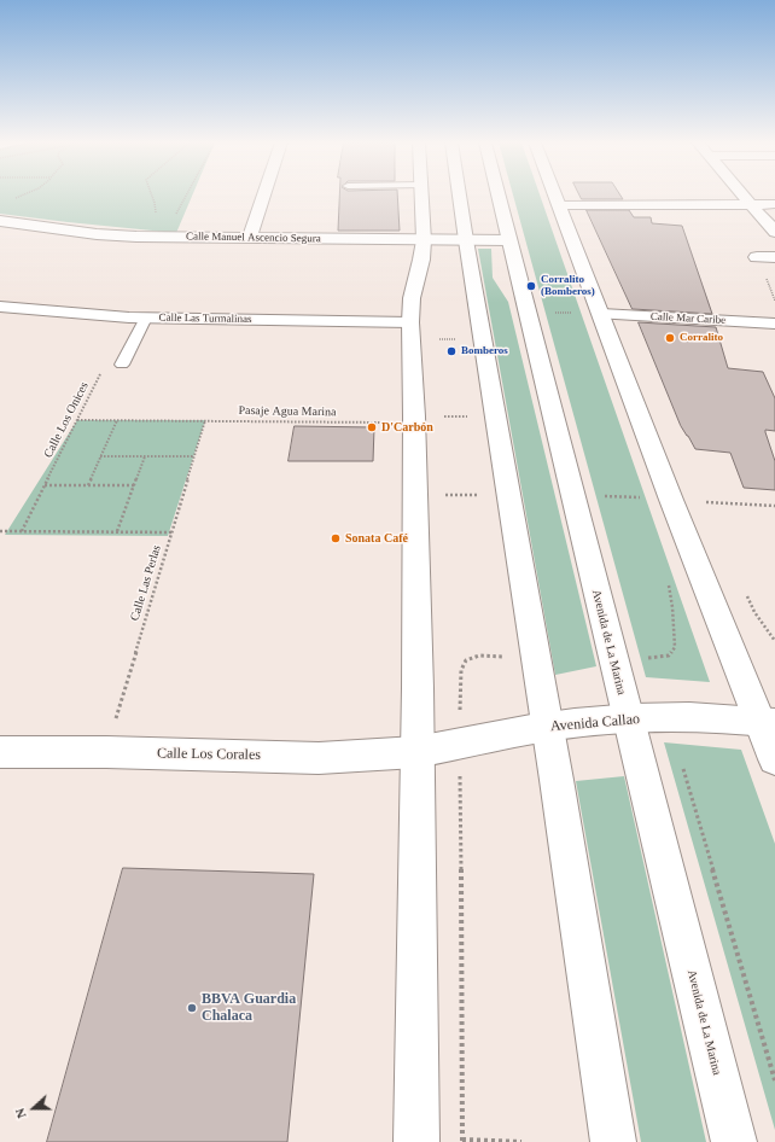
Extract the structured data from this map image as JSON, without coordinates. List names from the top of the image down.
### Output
{
  "streets": {
    "main road": [
      "Calle Manuel Ascencio Segura",
      "Calle Las Turmalinas",
      "Calle Mar Caribe",
      "Avenida de La Marina",
      "Avenida Callao",
      "Calle Los Corales"
    ],
    "path": ["Pasaje Agua Marina", "Calle Los Onices", "Calle Las Perlas"]
  },
  "crossings": [
    ["Calle Manuel Ascencio Segura", "Avenida de La Marina"],
    ["Pasaje Agua Marina", "Calle Los Onices"],
    ["Pasaje Agua Marina", "Calle Las Perlas"],
    ["Calle Las Perlas", "Calle Los Corales"],
    ["Avenida de La Marina", "Avenida Callao"],
    ["Avenida Callao", "Calle Los Corales"]
  ],
  "places": [
    "Corralito (Bomberos)",
    "Corralito",
    "Bomberos",
    "D'Carbón",
    "Sonata Café",
    "BBVA Guardia Chalaca"
  ],
  "north": "left"
}
